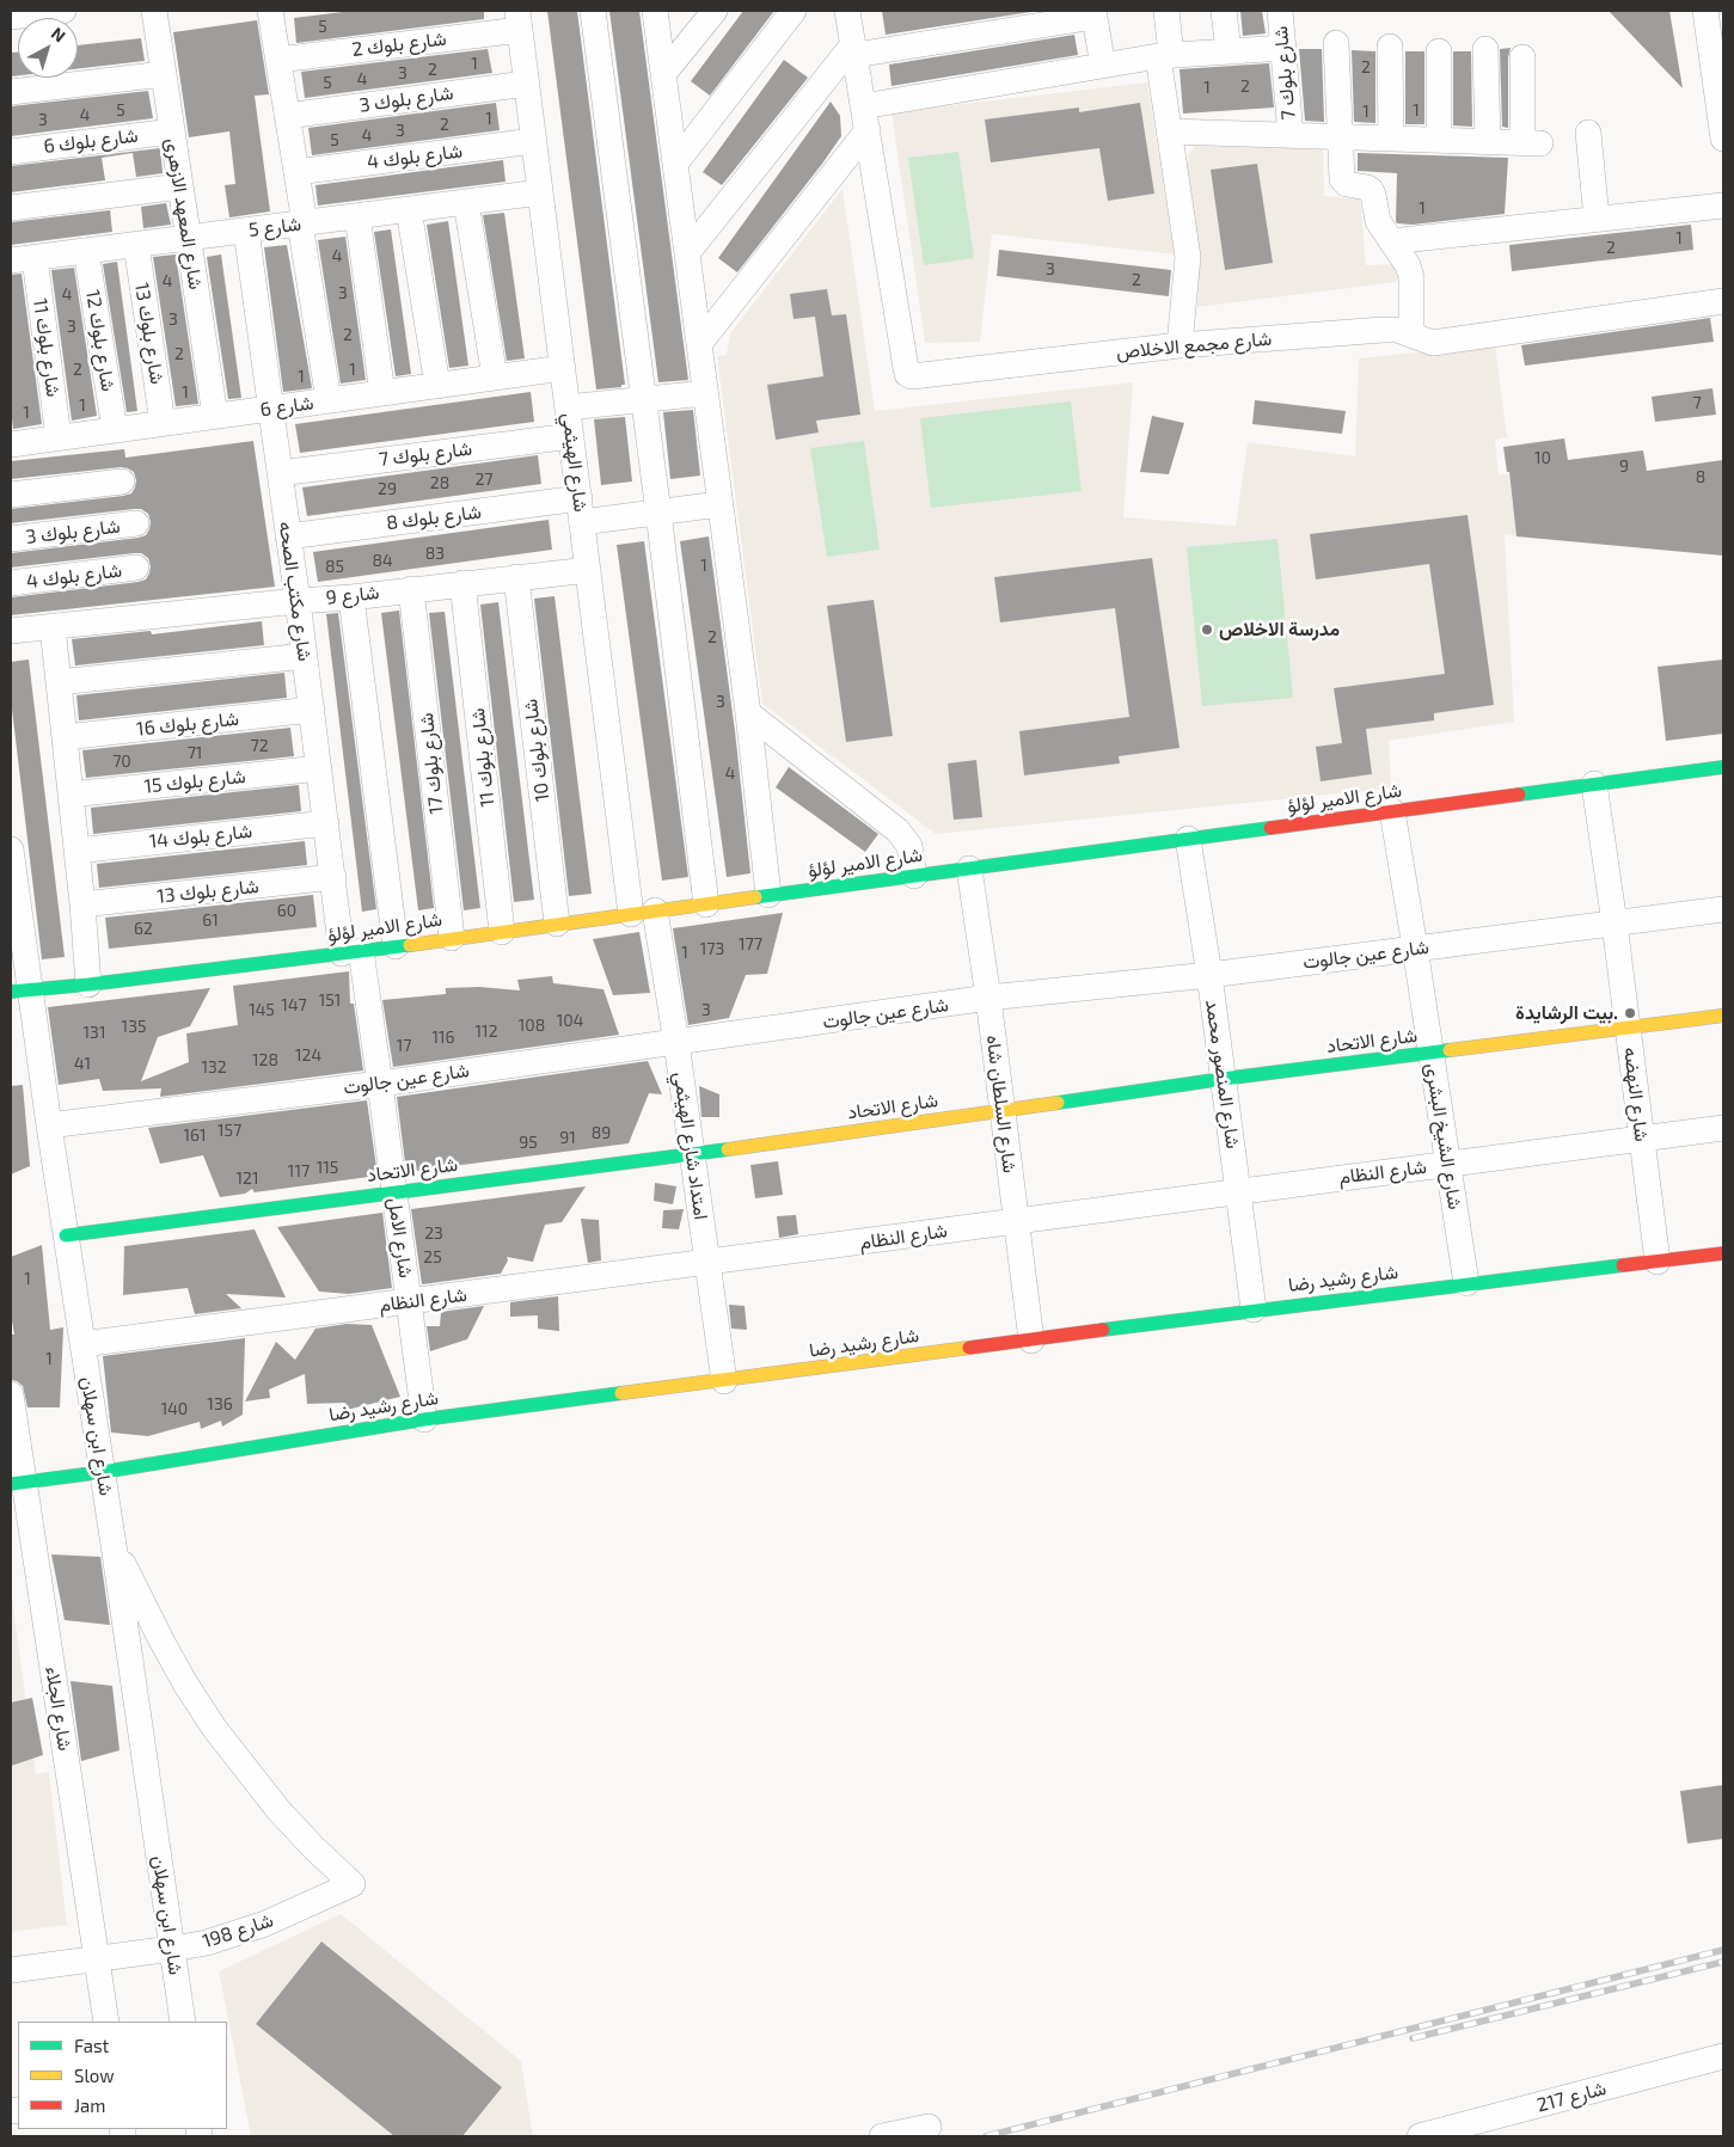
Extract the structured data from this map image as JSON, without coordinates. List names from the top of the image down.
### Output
{
  "streets": {
    "street": [
      "شارع بلوك 2",
      "شارع بلوك 7",
      "شارع بلوك 3",
      "شارع بلوك 6",
      "شارع بلوك 4",
      "شارع المعهد الازهرى",
      "شارع 5",
      "شارع بلوك 13",
      "شارع بلوك 12",
      "شارع مجمع الاخلاص",
      "شارع بلوك 11",
      "شارع 6",
      "شارع الهيثمي",
      "شارع بلوك 8",
      "شارع مكتب الصحه",
      "شارع 9",
      "شارع بلوك 16",
      "شارع بلوك 10",
      "شارع بلوك 17",
      "شارع بلوك 15",
      "شارع الامير لؤلؤ",
      "شارع بلوك 14",
      "شارع عين جالوت",
      "شارع الاتحاد",
      "شارع المنصور محمد",
      "شارع النهضه",
      "شارع السلطان شاه",
      "شارع الشيخ البشرى",
      "امتداد شارع الهيثمي",
      "شارع النظام",
      "شارع الامل",
      "شارع رشيد رضا",
      "شارع ابن سهلان",
      "شارع الجلاء",
      "شارع 198",
      "شارع 217"
    ]
  },
  "crossings": [
    ["شارع بلوك 2", "شارع الهيثمي"],
    ["شارع بلوك 7", "شارع الهيثمي"],
    ["شارع بلوك 7", "شارع مكتب الصحه"],
    ["شارع بلوك 3", "شارع الهيثمي"],
    ["شارع بلوك 6", "شارع المعهد الازهرى"],
    ["شارع بلوك 4", "شارع الهيثمي"],
    ["شارع المعهد الازهرى", "شارع 5"],
    ["شارع المعهد الازهرى", "شارع 6"],
    ["شارع 5", "شارع بلوك 13"],
    ["شارع 5", "شارع بلوك 12"],
    ["شارع 5", "شارع بلوك 11"],
    ["شارع 5", "شارع الهيثمي"],
    ["شارع 5", "شارع مكتب الصحه"],
    ["شارع بلوك 13", "شارع 6"],
    ["شارع بلوك 13", "شارع مكتب الصحه"],
    ["شارع بلوك 12", "شارع 6"],
    ["شارع بلوك 11", "شارع 6"],
    ["شارع بلوك 11", "شارع 9"],
    ["شارع بلوك 11", "شارع الامير لؤلؤ"],
    ["شارع 6", "شارع الهيثمي"],
    ["شارع 6", "شارع مكتب الصحه"],
    ["شارع الهيثمي", "شارع بلوك 8"],
    ["شارع الهيثمي", "شارع 9"],
    ["شارع الهيثمي", "شارع الامير لؤلؤ"],
    ["شارع الهيثمي", "امتداد شارع الهيثمي"],
    ["شارع بلوك 8", "شارع مكتب الصحه"],
    ["شارع مكتب الصحه", "شارع 9"],
    ["شارع مكتب الصحه", "شارع بلوك 16"],
    ["شارع مكتب الصحه", "شارع بلوك 15"],
    ["شارع مكتب الصحه", "شارع الامير لؤلؤ"],
    ["شارع مكتب الصحه", "شارع بلوك 14"],
    ["شارع مكتب الصحه", "شارع الامل"],
    ["شارع 9", "شارع بلوك 10"],
    ["شارع 9", "شارع بلوك 17"],
    ["شارع بلوك 10", "شارع الامير لؤلؤ"],
    ["شارع بلوك 17", "شارع الامير لؤلؤ"],
    ["شارع الامير لؤلؤ", "شارع المنصور محمد"],
    ["شارع الامير لؤلؤ", "شارع النهضه"],
    ["شارع الامير لؤلؤ", "شارع السلطان شاه"],
    ["شارع الامير لؤلؤ", "شارع الشيخ البشرى"],
    ["شارع الامير لؤلؤ", "امتداد شارع الهيثمي"],
    ["شارع الامير لؤلؤ", "شارع الامل"],
    ["شارع الامير لؤلؤ", "شارع ابن سهلان"],
    ["شارع عين جالوت", "شارع المنصور محمد"],
    ["شارع عين جالوت", "شارع النهضه"],
    ["شارع عين جالوت", "شارع السلطان شاه"],
    ["شارع عين جالوت", "شارع الشيخ البشرى"],
    ["شارع عين جالوت", "امتداد شارع الهيثمي"],
    ["شارع عين جالوت", "شارع الامل"],
    ["شارع عين جالوت", "شارع ابن سهلان"],
    ["شارع الاتحاد", "شارع المنصور محمد"],
    ["شارع الاتحاد", "شارع النهضه"],
    ["شارع الاتحاد", "شارع السلطان شاه"],
    ["شارع الاتحاد", "شارع الشيخ البشرى"],
    ["شارع الاتحاد", "امتداد شارع الهيثمي"],
    ["شارع الاتحاد", "شارع الامل"],
    ["شارع الاتحاد", "شارع ابن سهلان"],
    ["شارع المنصور محمد", "شارع النظام"],
    ["شارع المنصور محمد", "شارع رشيد رضا"],
    ["شارع النهضه", "شارع النظام"],
    ["شارع النهضه", "شارع رشيد رضا"],
    ["شارع السلطان شاه", "شارع النظام"],
    ["شارع السلطان شاه", "شارع رشيد رضا"],
    ["شارع الشيخ البشرى", "شارع النظام"],
    ["شارع الشيخ البشرى", "شارع رشيد رضا"],
    ["امتداد شارع الهيثمي", "شارع النظام"],
    ["امتداد شارع الهيثمي", "شارع رشيد رضا"],
    ["شارع النظام", "شارع الامل"],
    ["شارع النظام", "شارع ابن سهلان"],
    ["شارع الامل", "شارع رشيد رضا"],
    ["شارع رشيد رضا", "شارع ابن سهلان"],
    ["شارع رشيد رضا", "شارع الجلاء"],
    ["شارع ابن سهلان", "شارع 198"],
    ["شارع الجلاء", "شارع 198"]
  ],
  "places": ["مدرسة الاخلاص", "بيت الرشايدة."],
  "house_numbers": [
    "5",
    "1",
    "2",
    "2",
    "3",
    "4",
    "5",
    "2",
    "1",
    "5",
    "1",
    "1",
    "4",
    "1",
    "3",
    "2",
    "3",
    "4",
    "5",
    "1",
    "1",
    "2",
    "4",
    "3",
    "2",
    "4",
    "3",
    "4",
    "3",
    "3",
    "2",
    "2",
    "2",
    "1",
    "1",
    "1",
    "7",
    "1",
    "1",
    "10",
    "9",
    "8",
    "27",
    "28",
    "29",
    "83",
    "84",
    "1",
    "85",
    "2",
    "3",
    "72",
    "71",
    "70",
    "4",
    "60",
    "61",
    "62",
    "177",
    "173",
    "1",
    "151",
    "147",
    "145",
    "3",
    "104",
    "108",
    "135",
    "112",
    "131",
    "116",
    "17",
    "124",
    "128",
    "41",
    "132",
    "157",
    "89",
    "161",
    "91",
    "95",
    "115",
    "117",
    "121",
    "23",
    "25",
    "1",
    "1",
    "136",
    "140"
  ],
  "legend": ["Fast", "Slow", "Jam"],
  "north": "top right"
}
